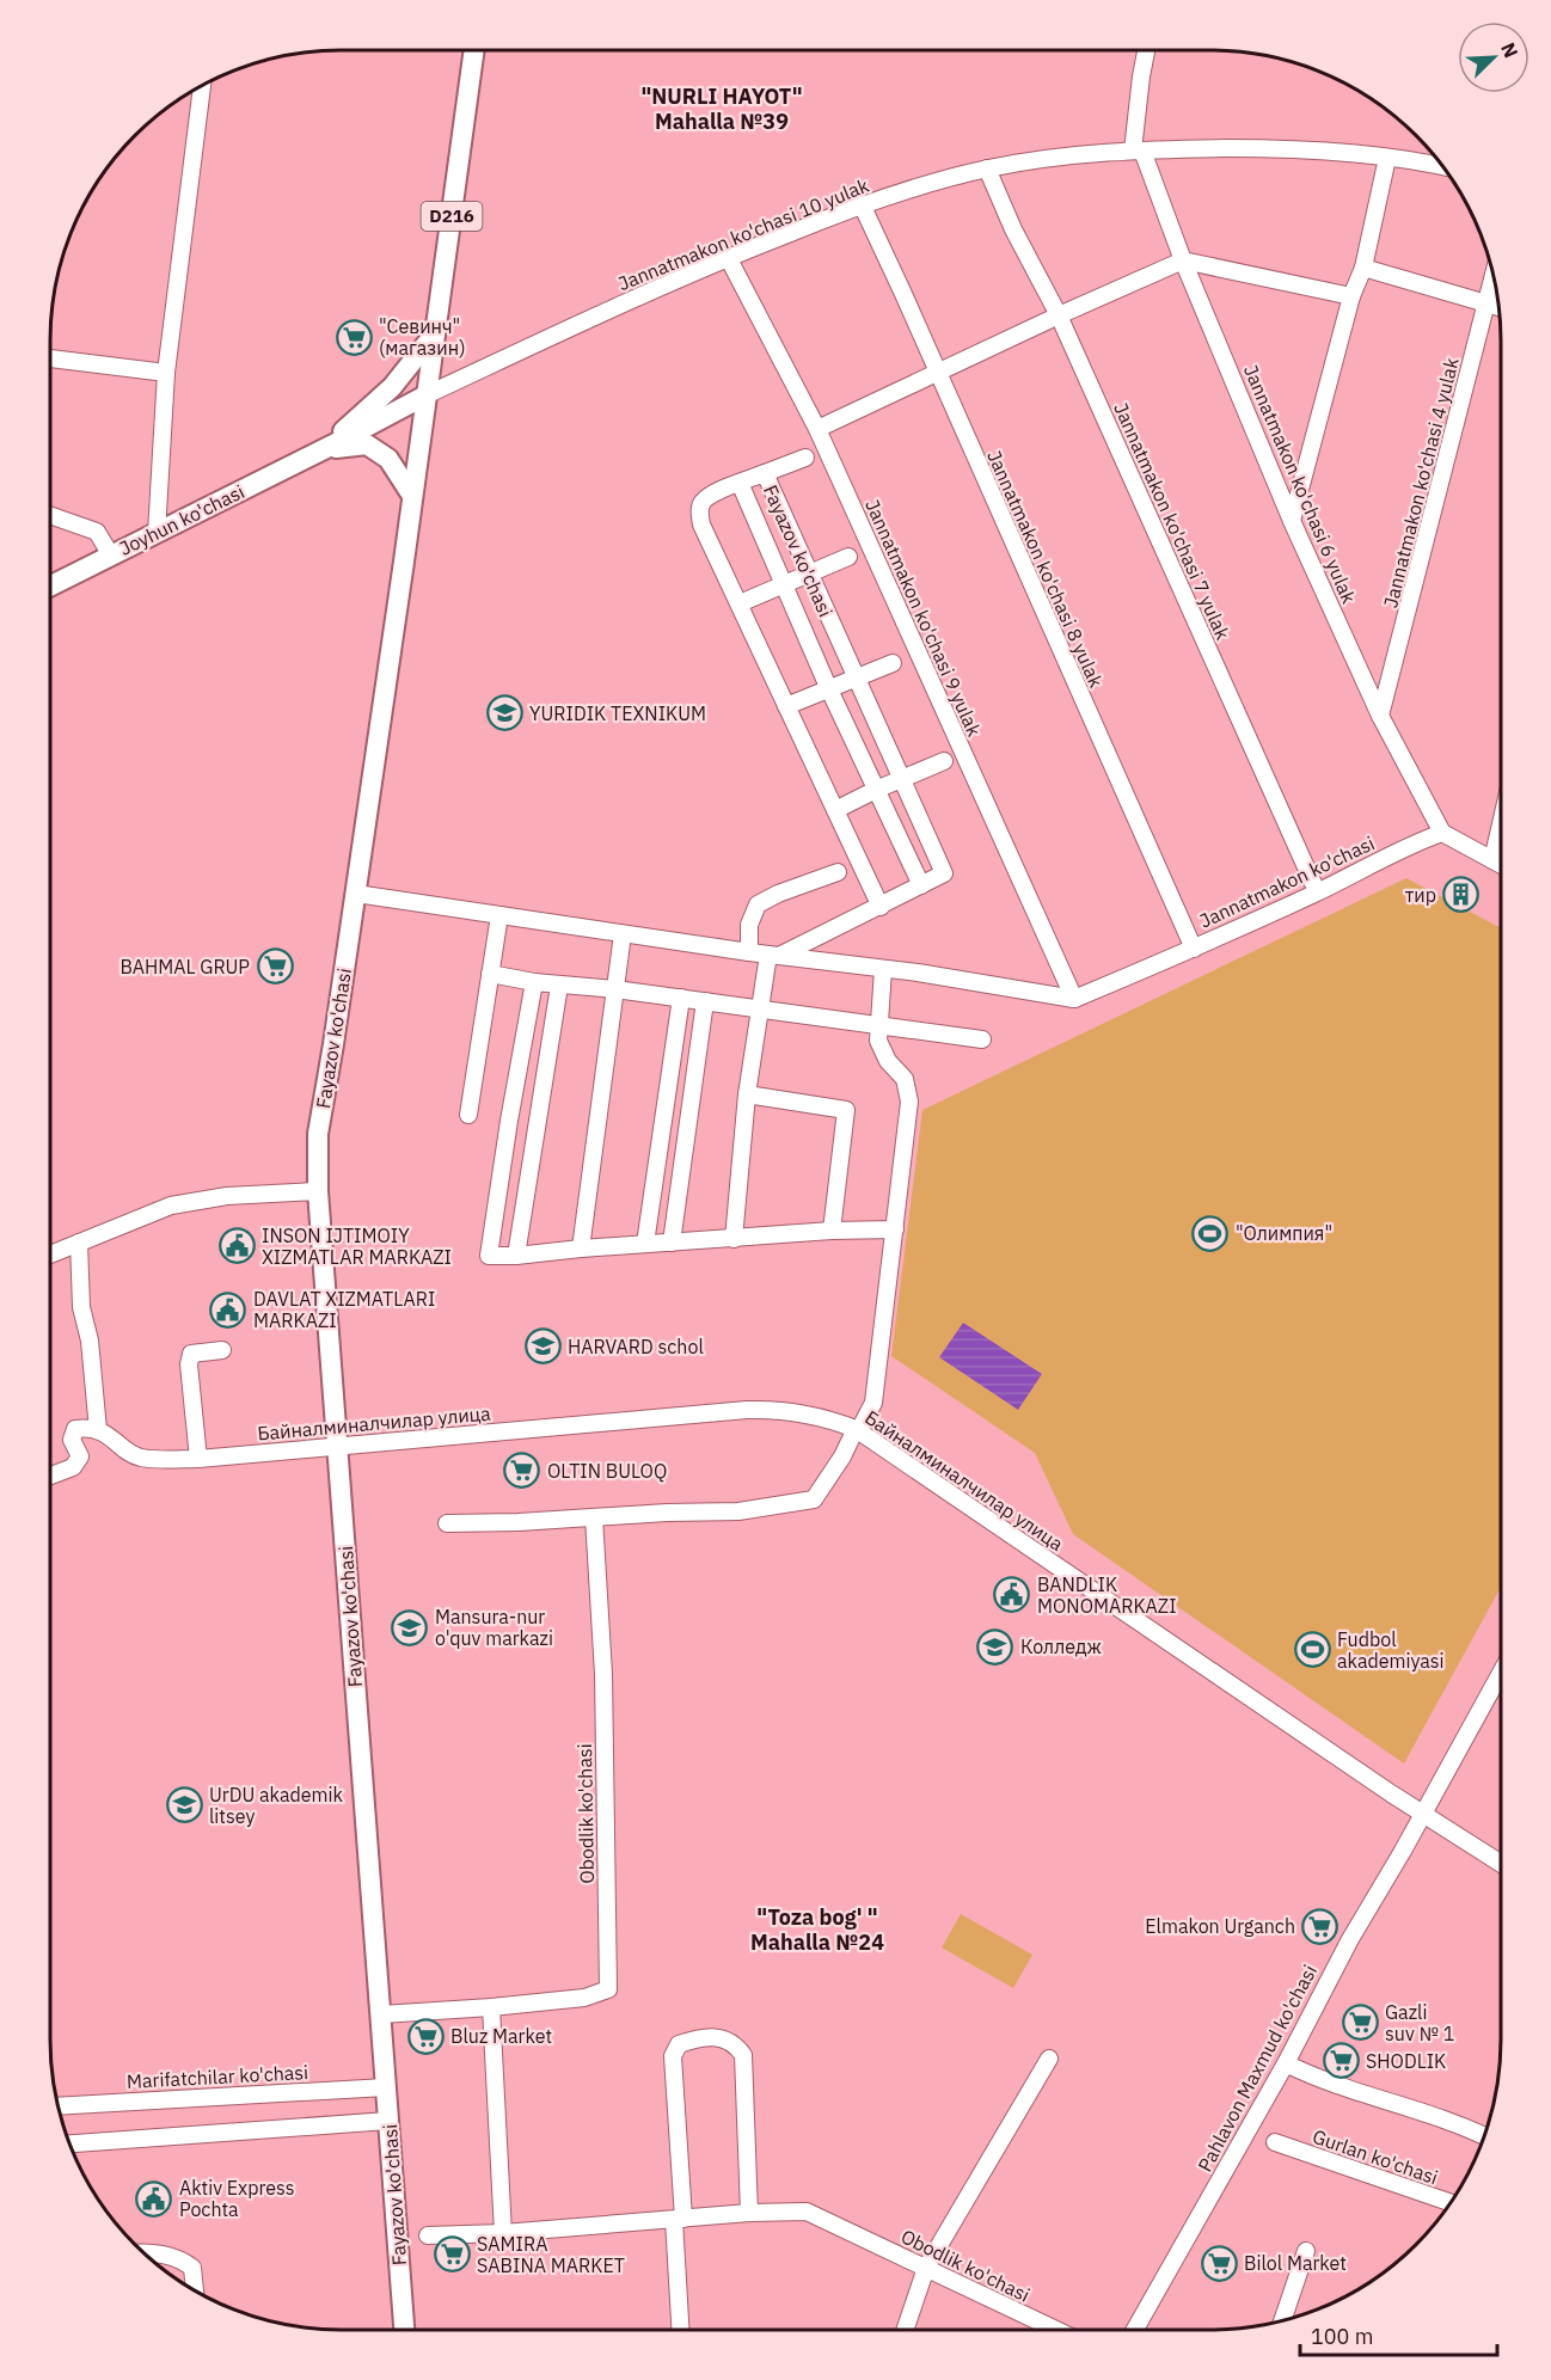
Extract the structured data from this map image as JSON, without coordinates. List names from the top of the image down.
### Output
{
  "streets": {
    "main road": ["D216", "Joyhun ko'chasi", "Fayazov ko'chasi"],
    "street": [
      "Jannatmakon ko'chasi 10 yulak",
      "Jannatmakon ko'chasi 4 yulak",
      "Jannatmakon ko'chasi 6 yulak",
      "Jannatmakon ko'chasi 7 yulak",
      "Jannatmakon ko'chasi 8 yulak",
      "Jannatmakon ko'chasi 9 yulak",
      "Jannatmakon ko'chasi",
      "Байналминалчилар улица",
      "Obodlik ko'chasi",
      "Pahlavon Maxmud ko'chasi",
      "Marifatchilar ko'chasi",
      "Gurlan ko'chasi"
    ]
  },
  "crossings": [
    ["Jannatmakon ko'chasi 10 yulak", "Jannatmakon ko'chasi 6 yulak"],
    ["Jannatmakon ko'chasi 10 yulak", "Jannatmakon ko'chasi 7 yulak"],
    ["Jannatmakon ko'chasi 10 yulak", "Fayazov ko'chasi"],
    ["Jannatmakon ko'chasi 10 yulak", "Jannatmakon ko'chasi 8 yulak"],
    ["Jannatmakon ko'chasi 10 yulak", "Jannatmakon ko'chasi 9 yulak"],
    ["Jannatmakon ko'chasi 4 yulak", "Jannatmakon ko'chasi 6 yulak"],
    ["Jannatmakon ko'chasi 6 yulak", "Jannatmakon ko'chasi"],
    ["Jannatmakon ko'chasi 7 yulak", "Jannatmakon ko'chasi"],
    ["Fayazov ko'chasi", "Байналминалчилар улица"],
    ["Fayazov ko'chasi", "Obodlik ko'chasi"],
    ["Fayazov ko'chasi", "Marifatchilar ko'chasi"],
    ["Jannatmakon ko'chasi 8 yulak", "Jannatmakon ko'chasi"],
    ["Jannatmakon ko'chasi 9 yulak", "Jannatmakon ko'chasi"],
    ["Байналминалчилар улица", "Pahlavon Maxmud ko'chasi"]
  ],
  "districts": ["\"NURLI HAYOT\" Mahalla №39", "\"Toza bog' \" Mahalla №24"],
  "places": {
    "supermarket": [
      "\"Севинч\" (магазин)",
      "BAHMAL GRUP",
      "OLTIN BULOQ",
      "Elmakon Urganch",
      "Gazli suv № 1",
      "Bluz Market",
      "SHODLIK",
      "SAMIRA SABINA MARKET",
      "Bilol Market"
    ],
    "school or university": [
      "YURIDIK TEXNIKUM",
      "HARVARD schol",
      "Mansura-nur o'quv markazi",
      "Колледж",
      "UrDU akademik litsey"
    ],
    "building": ["тир"],
    "sports": ["\"Олимпия\"", "Fudbol akademiyasi"],
    "public building": [
      "INSON IJTIMOIY XIZMATLAR MARKAZI",
      "DAVLAT XIZMATLARI MARKAZI",
      "BANDLIK MONOMARKAZI",
      "Aktiv Express Pochta"
    ]
  },
  "scale_bar": "100 m",
  "north": "top right"
}
